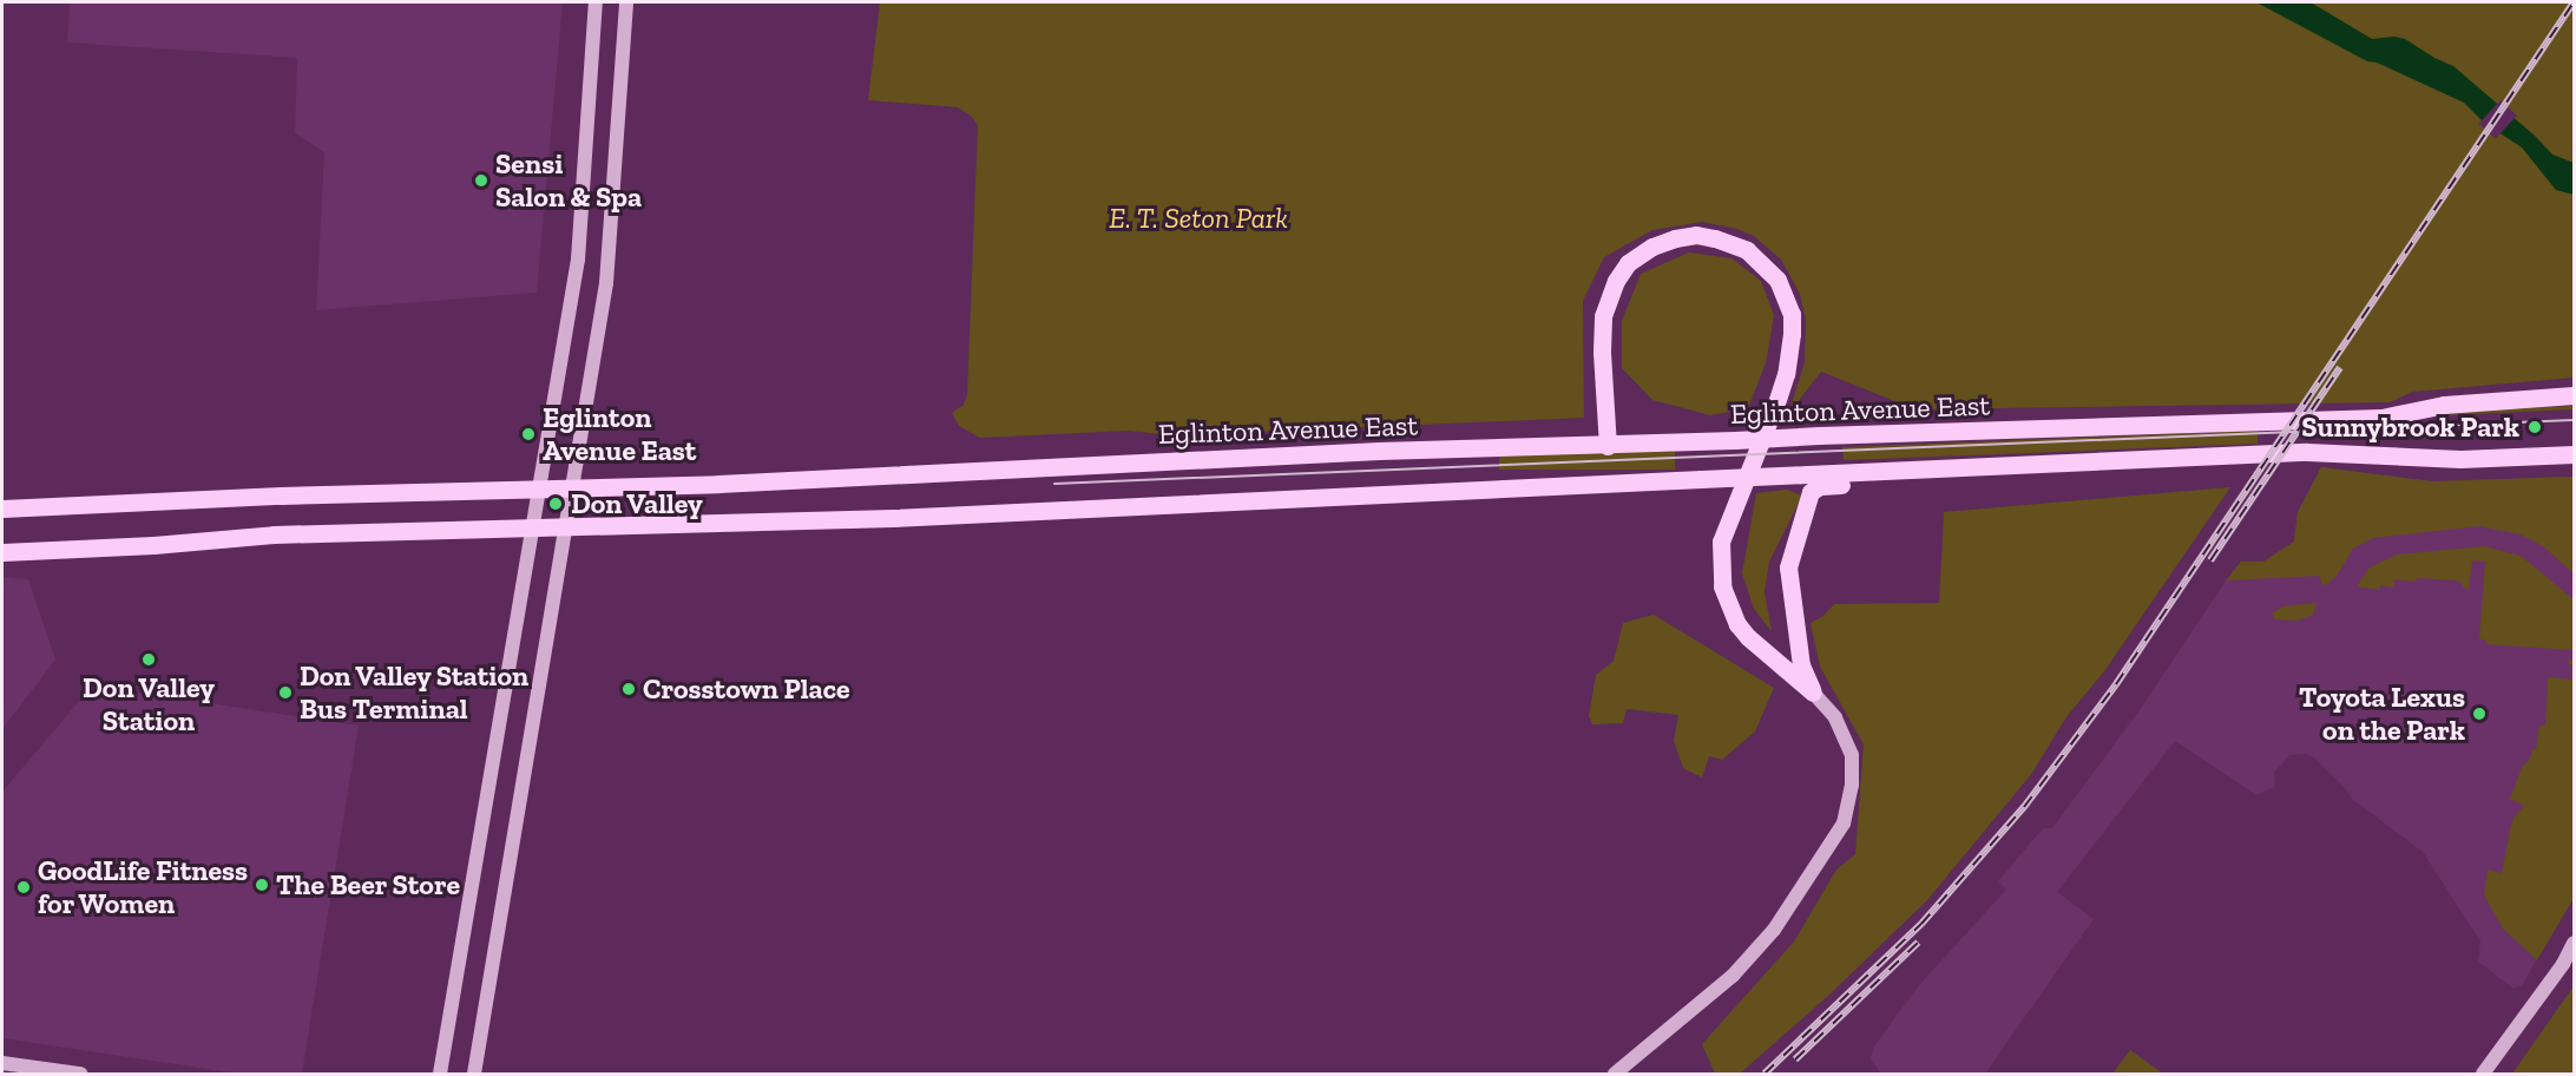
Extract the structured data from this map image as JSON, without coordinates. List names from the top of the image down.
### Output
{
  "streets": {
    "main road": ["Eglinton Avenue East"]
  },
  "parks": ["E. T. Seton Park"],
  "places": [
    "Sensi Salon & Spa",
    "Sunnybrook Park",
    "Eglinton Avenue East",
    "Don Valley",
    "Don Valley Station",
    "Crosstown Place",
    "Don Valley Station Bus Terminal",
    "Toyota Lexus on the Park",
    "The Beer Store",
    "GoodLife Fitness for Women"
  ]
}
